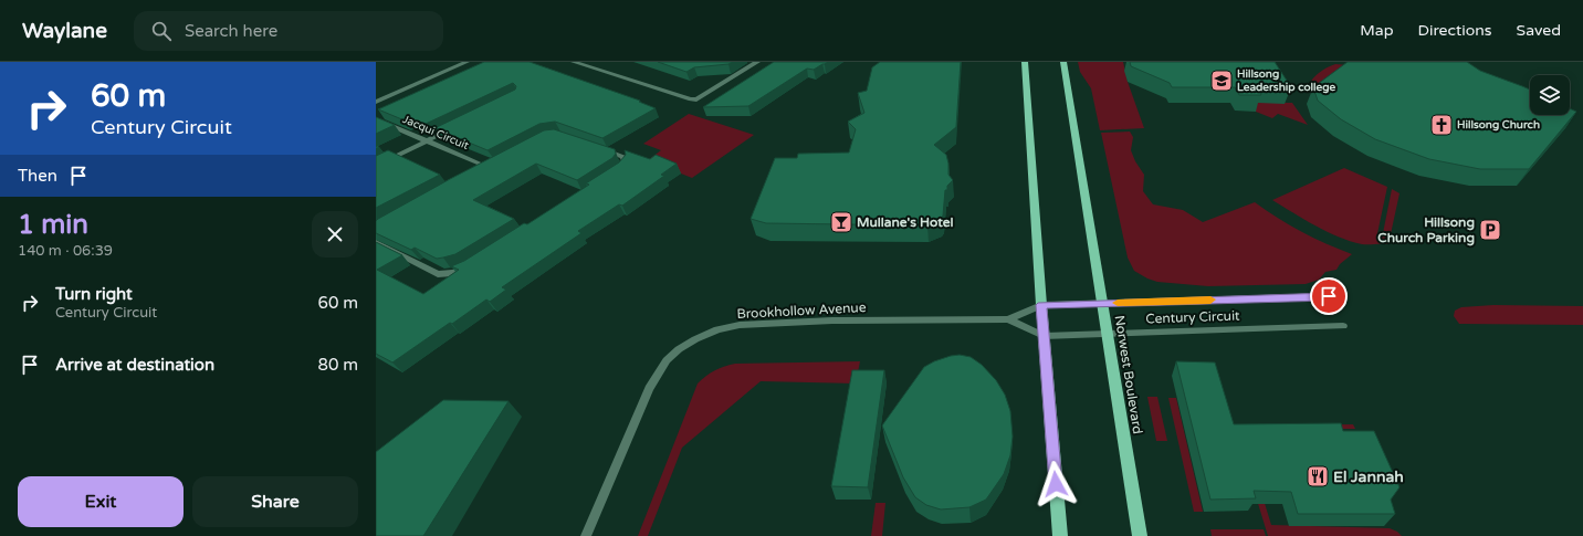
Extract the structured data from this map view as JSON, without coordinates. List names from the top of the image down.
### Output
{
  "streets": {
    "main road": ["Norwest Boulevard"],
    "street": ["Jacqui Circuit", "Brookhollow Avenue", "Century Circuit"]
  },
  "crossings": [
    ["Century Circuit", "Norwest Boulevard"]
  ],
  "places": {
    "school or university": ["Hillsong Leadership college"],
    "church": ["Hillsong Church"],
    "bar": ["Mullane's Hotel"],
    "parking": ["Hillsong Church Parking"],
    "restaurant": ["El Jannah"]
  },
  "page": {
    "header": "Waylane",
    "search": "Search here",
    "nav": ["Map", "Directions", "Saved"],
    "turn": ["60 m", "Century Circuit"],
    "then": "Then",
    "heading": ["1 min", "140 m · 06:39"],
    "list": [
      {
        "name": "Turn right",
        "note": "Century Circuit",
        "value": "60 m"
      },
      {
        "name": "Arrive at destination",
        "value": "80 m"
      }
    ],
    "buttons": ["Exit", "Share"]
  }
}
